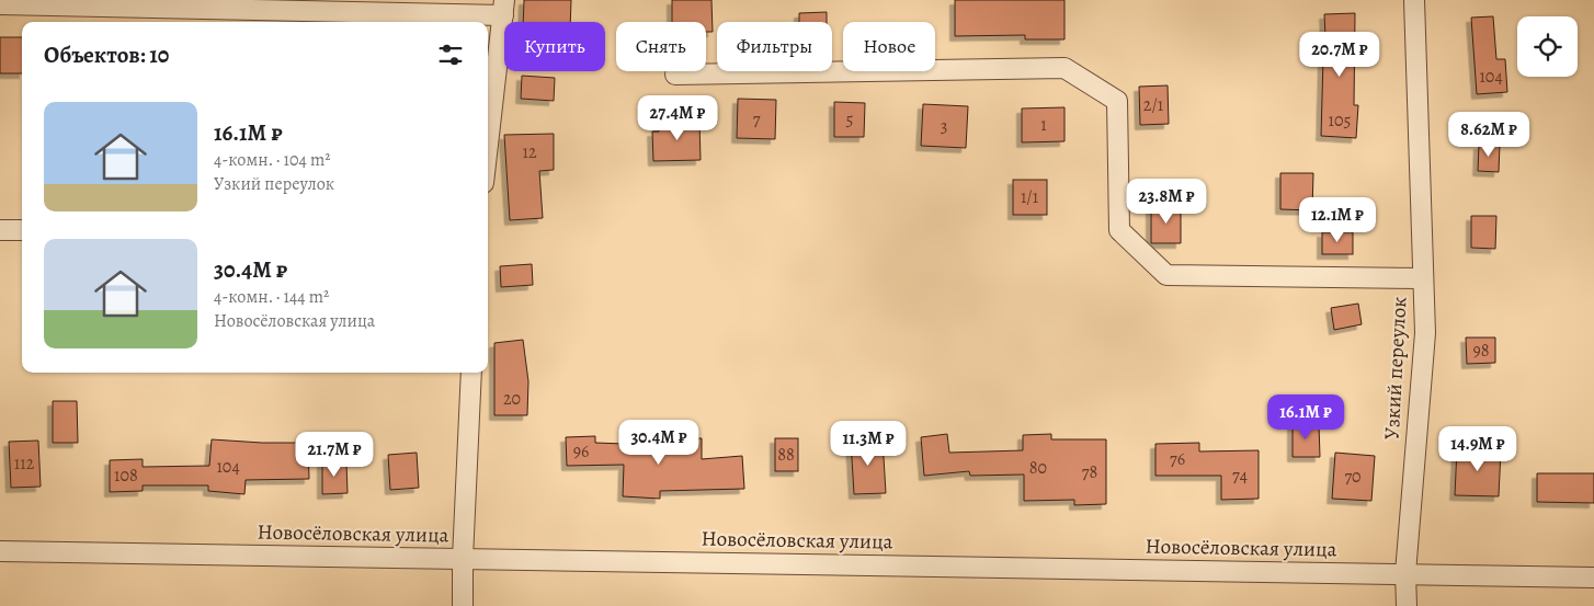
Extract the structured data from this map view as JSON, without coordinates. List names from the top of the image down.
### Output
{
  "streets": {
    "street": ["Узкий переулок", "Новосёловская улица"]
  },
  "crossings": [
    ["Узкий переулок", "Новосёловская улица"]
  ],
  "house_numbers": [
    "104",
    "2/1",
    "7",
    "5",
    "105",
    "1",
    "3",
    "12",
    "1/1",
    "98",
    "20",
    "96",
    "88",
    "76",
    "112",
    "104",
    "80",
    "78",
    "108",
    "74",
    "70"
  ],
  "page": {
    "chip": [
      "Купить",
      "Снять",
      "Фильтры",
      "Новое"
    ],
    "heading": "Объектов: 10",
    "price": [
      "20.7M ₽",
      "27.4M ₽",
      "8.62M ₽",
      "23.8M ₽",
      "12.1M ₽",
      "16.1M ₽",
      "30.4M ₽",
      "11.3M ₽",
      "14.9M ₽",
      "21.7M ₽"
    ],
    "list": [
      {
        "name": "16.1M ₽",
        "note": "4-комн. · 104 m² · Узкий переулок"
      },
      {
        "name": "30.4M ₽",
        "note": "4-комн. · 144 m² · Новосёловская улица"
      }
    ]
  }
}
